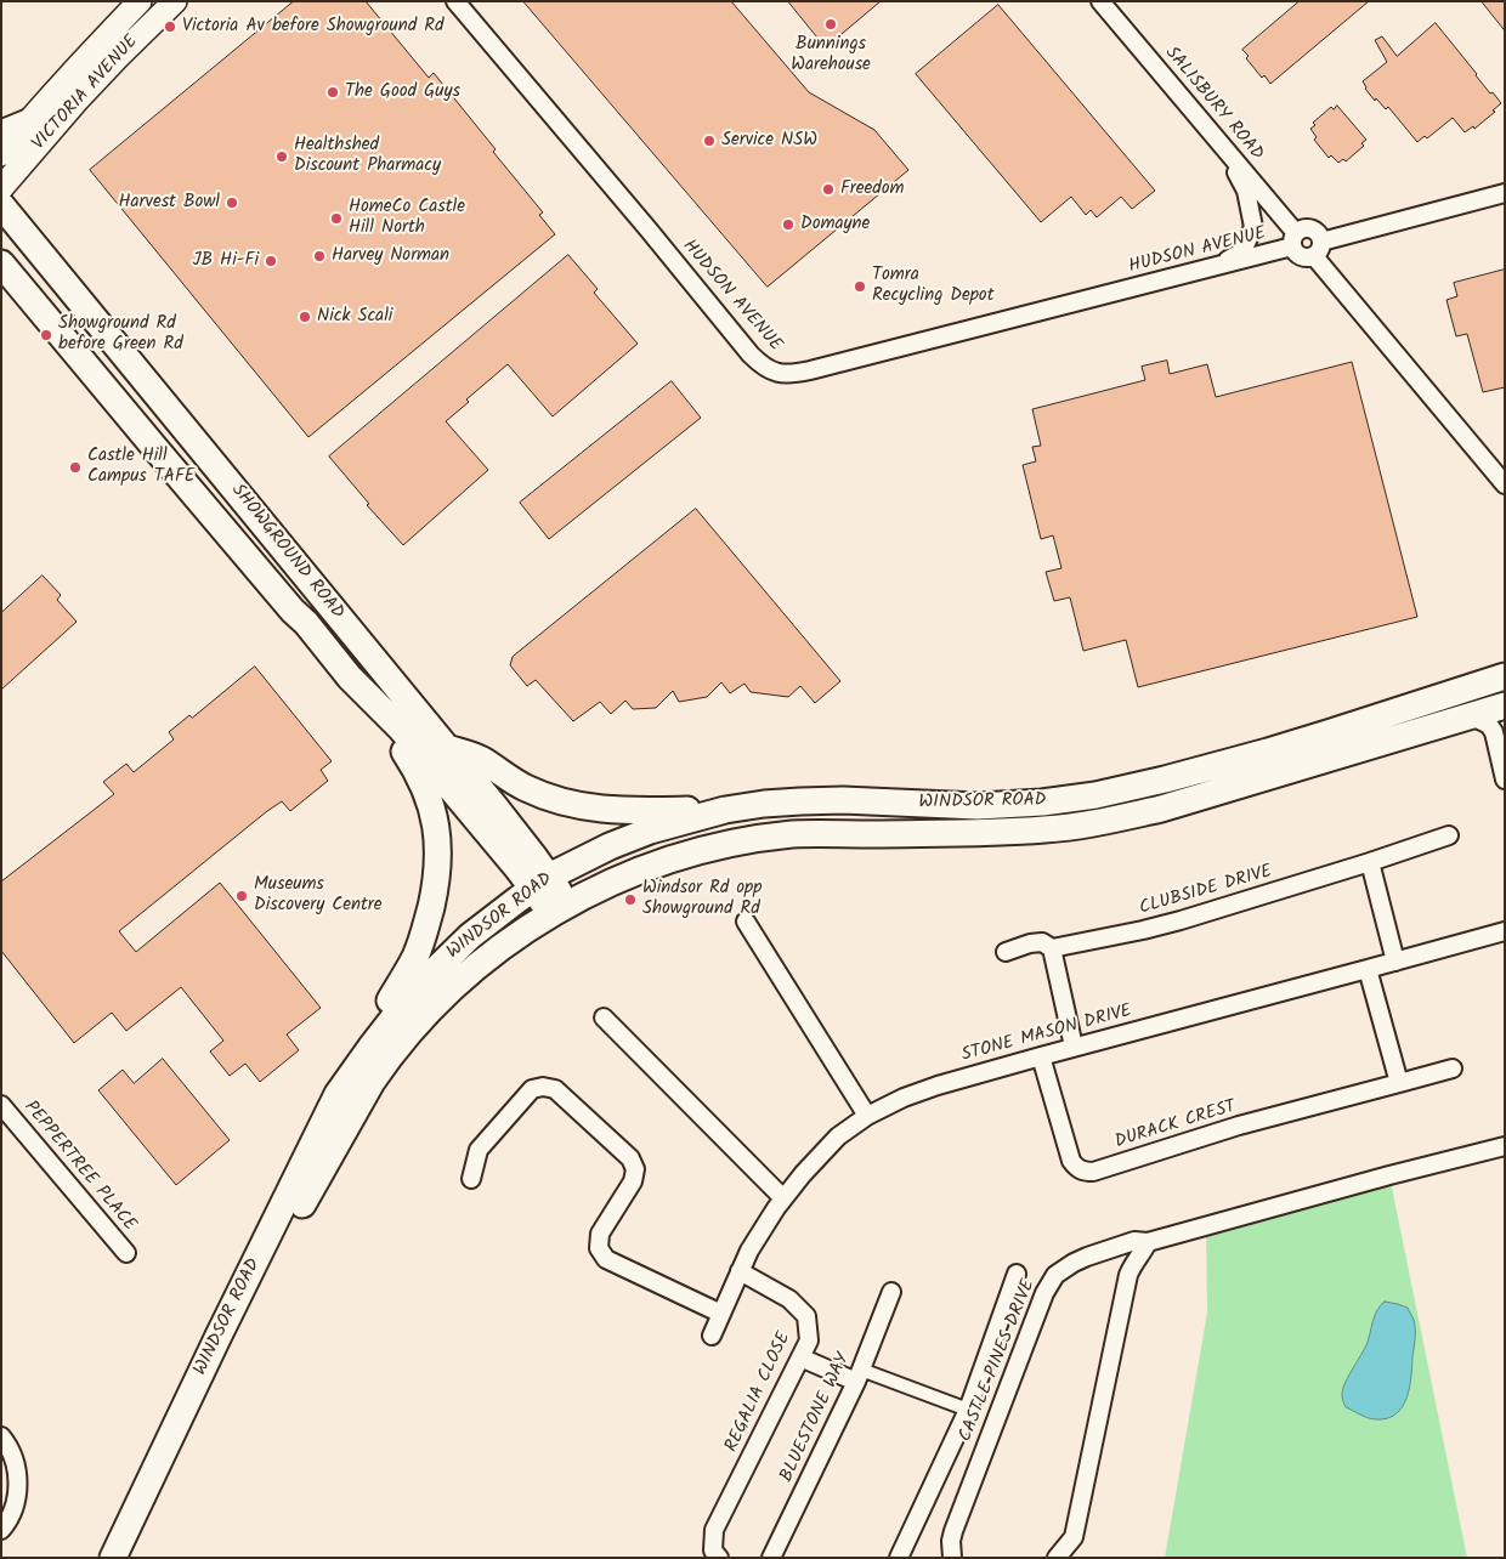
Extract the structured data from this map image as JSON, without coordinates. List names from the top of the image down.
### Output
{
  "streets": {
    "main road": ["VICTORIA AVENUE", "SHOWGROUND ROAD", "WINDSOR ROAD"],
    "street": [
      "SALISBURY ROAD",
      "HUDSON AVENUE",
      "CLUBSIDE DRIVE",
      "STONE MASON DRIVE",
      "DURACK CREST",
      "PEPPERTREE PLACE",
      "CASTLE PINES DRIVE",
      "REGALIA CLOSE",
      "BLUESTONE WAY"
    ]
  },
  "crossings": [
    ["SALISBURY ROAD", "HUDSON AVENUE"],
    ["SHOWGROUND ROAD", "WINDSOR ROAD"],
    ["STONE MASON DRIVE", "DURACK CREST"],
    ["STONE MASON DRIVE", "REGALIA CLOSE"]
  ],
  "places": [
    "Bunnings Warehouse",
    "Victoria Av before Showground Rd",
    "The Good Guys",
    "Service NSW",
    "Healthshed Discount Pharmacy",
    "Freedom",
    "Harvest Bowl",
    "HomeCo Castle Hill North",
    "Domayne",
    "Harvey Norman",
    "JB Hi-Fi",
    "Tomra Recycling Depot",
    "Nick Scali",
    "Showground Rd before Green Rd",
    "Castle Hill Campus TAFE",
    "Museums Discovery Centre",
    "Windsor Rd opp Showground Rd"
  ]
}
